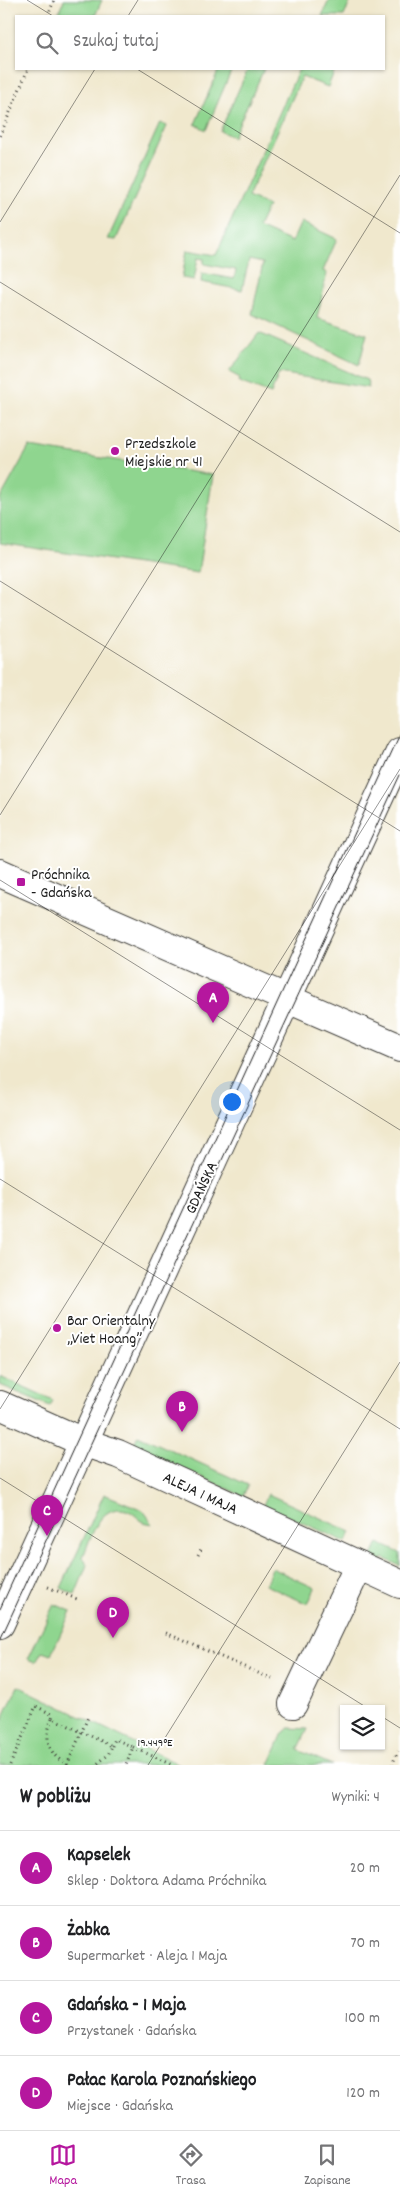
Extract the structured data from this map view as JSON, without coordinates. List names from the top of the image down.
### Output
{
  "streets": {
    "street": ["GDAŃSKA", "ALEJA 1 MAJA"]
  },
  "crossings": [
    ["GDAŃSKA", "ALEJA 1 MAJA"]
  ],
  "places": {
    "other": ["Przedszkole Miejskie nr 41", "Bar Orientalny „Viet Hoang”"],
    "transit": ["Próchnika - Gdańska"]
  },
  "page": {
    "search": "Szukaj tutaj",
    "pins": [
      "A",
      "B",
      "C",
      "D"
    ],
    "heading": ["W pobliżu", "Wyniki: 4"],
    "list": [
      {
        "mark": "A",
        "name": "Kapselek",
        "note": "Sklep · Doktora Adama Próchnika",
        "value": "20 m"
      },
      {
        "mark": "B",
        "name": "Żabka",
        "note": "Supermarket · Aleja 1 Maja",
        "value": "70 m"
      },
      {
        "mark": "C",
        "name": "Gdańska - 1 Maja",
        "note": "Przystanek · Gdańska",
        "value": "100 m"
      },
      {
        "mark": "D",
        "name": "Pałac Karola Poznańskiego",
        "note": "Miejsce · Gdańska",
        "value": "120 m"
      }
    ],
    "nav": ["Mapa", "Trasa", "Zapisane"]
  },
  "coordinates": ["19.449°E"]
}
